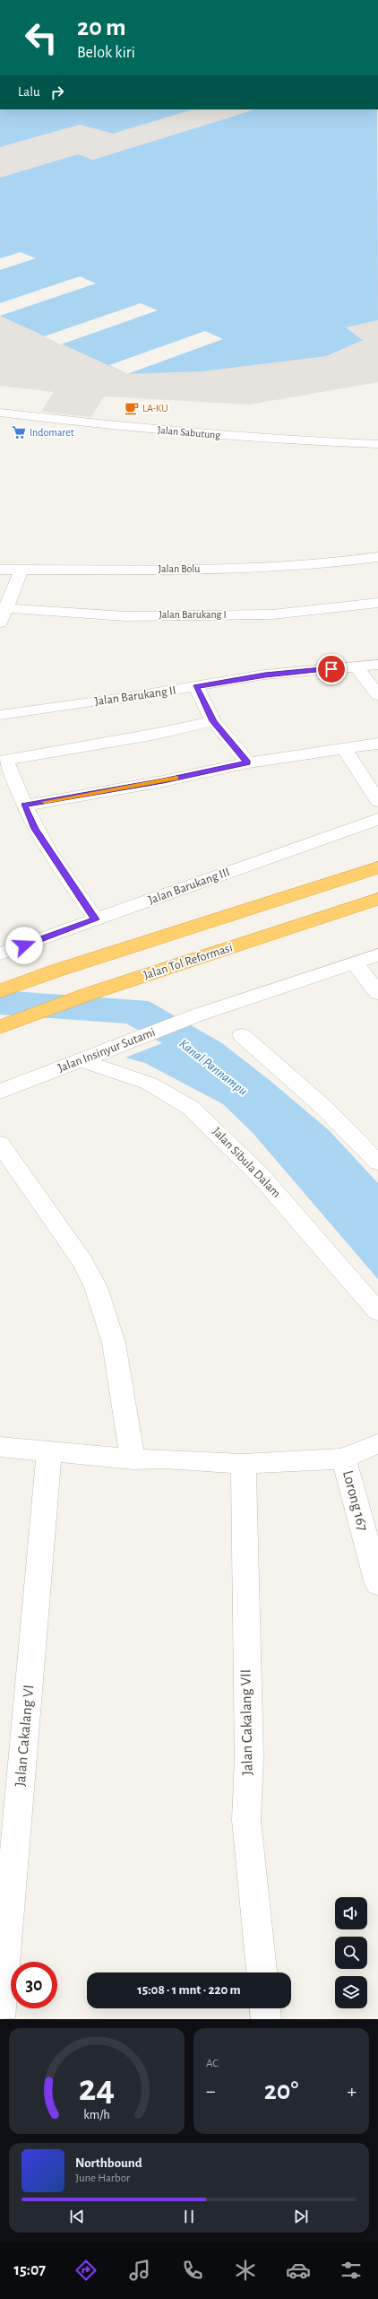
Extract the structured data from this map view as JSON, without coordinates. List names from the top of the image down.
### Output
{
  "streets": {
    "highway": ["Jalan Tol Reformasi"],
    "street": [
      "Jalan Sabutung",
      "Jalan Bolu",
      "Jalan Barukang I",
      "Jalan Barukang II",
      "Jalan Barukang III",
      "Jalan Insinyur Sutami",
      "Jalan Sibula Dalam",
      "Lorong 167",
      "Jalan Cakalang VII",
      "Jalan Cakalang VI"
    ]
  },
  "crossings": [
    ["Jalan Insinyur Sutami", "Jalan Sibula Dalam"]
  ],
  "water": ["Kanal Pannampu"],
  "places": {
    "cafe": ["LA-KU"],
    "supermarket": ["Indomaret"]
  },
  "page": {
    "turn": ["20 m", "Belok kiri"],
    "then": "Lalu",
    "limit": "30",
    "trip": "15:08 · 1 mnt · 220 m",
    "tile": "AC",
    "heat": ["−", "20°", "+"],
    "song": ["Northbound", "June Harbor"],
    "tabs": "15:07",
    "gauge": ["24", "km/h"]
  }
}
